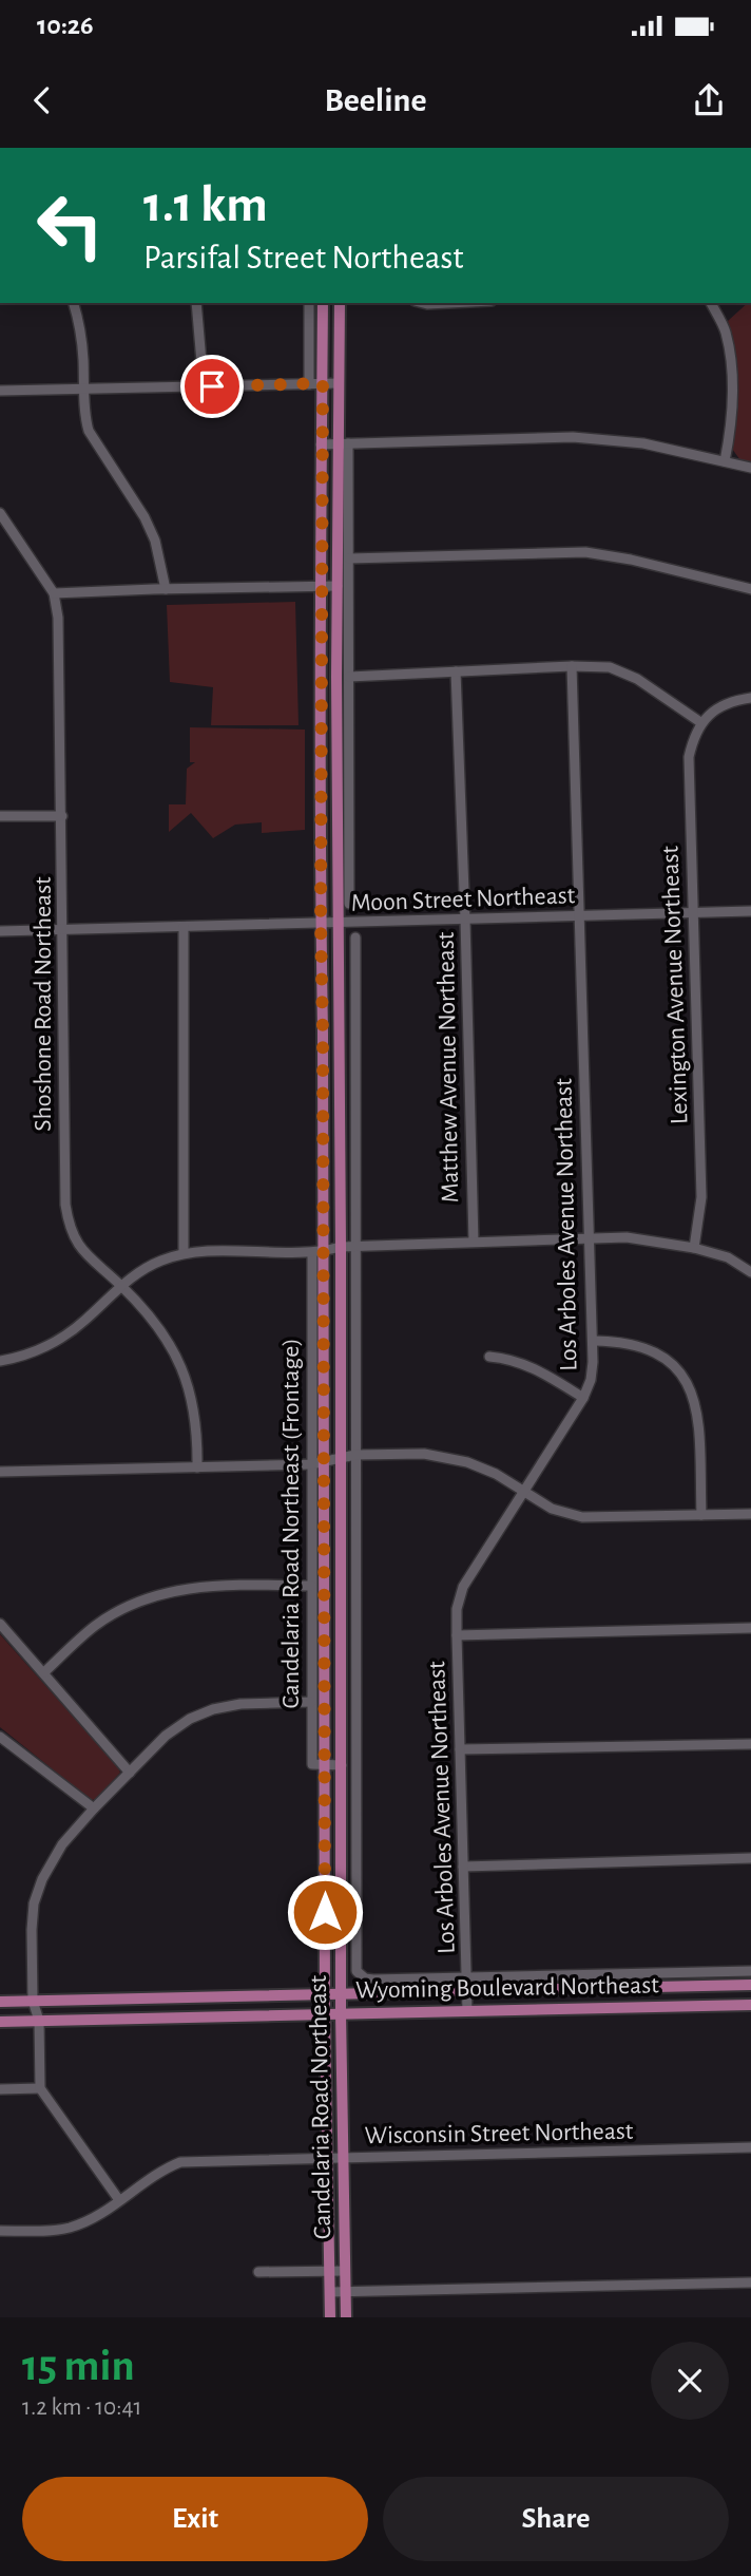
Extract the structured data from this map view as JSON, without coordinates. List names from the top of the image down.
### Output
{
  "streets": {
    "main road": ["Wyoming Boulevard Northeast", "Candelaria Road Northeast"],
    "street": [
      "Moon Street Northeast",
      "Lexington Avenue Northeast",
      "Shoshone Road Northeast",
      "Matthew Avenue Northeast",
      "Los Arboles Avenue Northeast",
      "Candelaria Road Northeast (Frontage)",
      "Wisconsin Street Northeast"
    ]
  },
  "crossings": [
    ["Moon Street Northeast", "Lexington Avenue Northeast"],
    ["Moon Street Northeast", "Shoshone Road Northeast"],
    ["Moon Street Northeast", "Matthew Avenue Northeast"],
    ["Moon Street Northeast", "Los Arboles Avenue Northeast"],
    ["Moon Street Northeast", "Candelaria Road Northeast"],
    ["Los Arboles Avenue Northeast", "Wyoming Boulevard Northeast"],
    ["Candelaria Road Northeast (Frontage)", "Candelaria Road Northeast"],
    ["Wyoming Boulevard Northeast", "Candelaria Road Northeast"],
    ["Candelaria Road Northeast", "Wisconsin Street Northeast"]
  ],
  "page": {
    "status": "10:26",
    "header": "Beeline",
    "turn": ["1.1 km", "Parsifal Street Northeast"],
    "heading": ["15 min", "1.2 km · 10:41"],
    "buttons": ["Exit", "Share"]
  }
}
